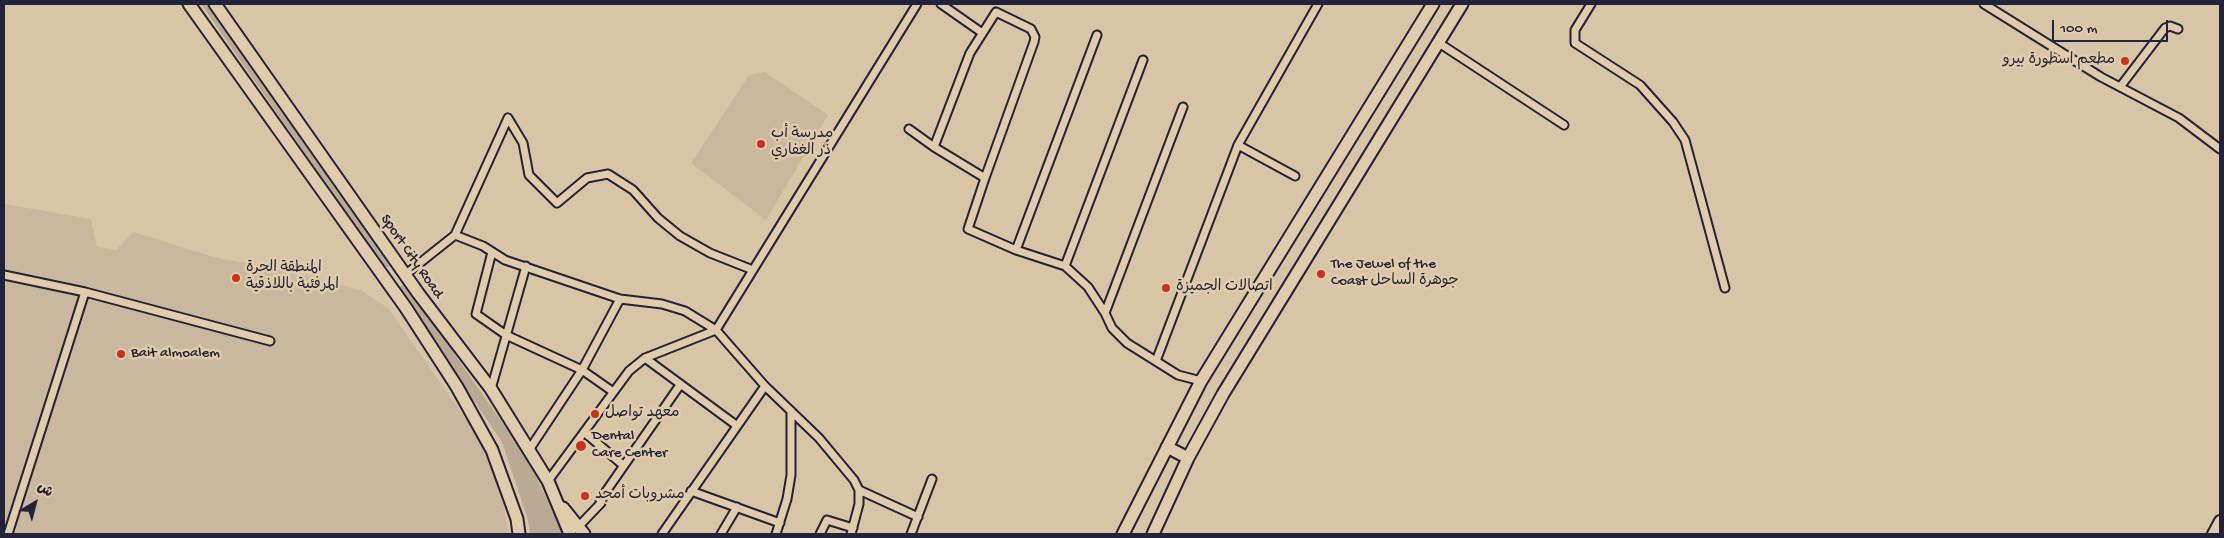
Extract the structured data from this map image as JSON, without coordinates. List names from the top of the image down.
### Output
{
  "streets": {
    "main road": ["Sport City Road"]
  },
  "places": [
    "مطعم اسطورة بيرو",
    "مدرسة أب ذر الغفاري",
    "The Jewel of the Coast جوهرة الساحل",
    "المنطقة الحرة المرفئية باللاذقية",
    "اتصالات الجميزة",
    "Bait almoalem",
    "معهد تواصل",
    "Dental Care Center",
    "مشروبات أمجد"
  ],
  "scale_bar": "100 m",
  "north": "top right"
}
